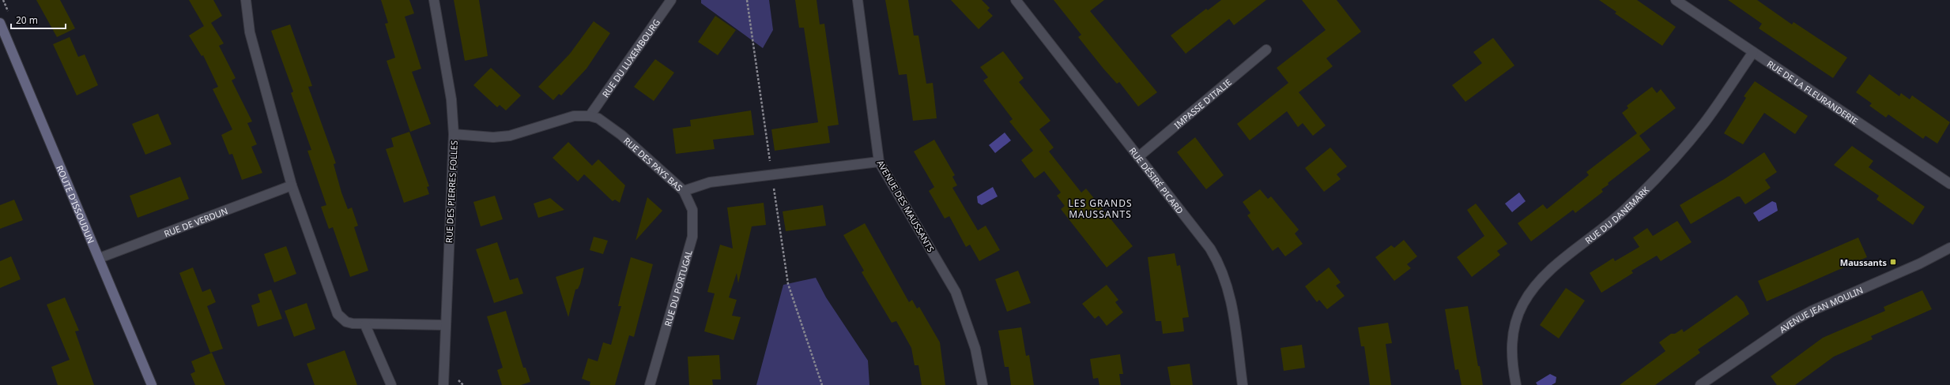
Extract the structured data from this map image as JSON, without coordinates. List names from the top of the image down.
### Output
{
  "streets": {
    "main road": ["ROUTE D'ISSOUDUN"],
    "street": [
      "RUE DU LUXEMBOURG",
      "RUE DE LA FLEURANDERIE",
      "IMPASSE D'ITALIE",
      "RUE DES PAYS BAS",
      "RUE DÉSIRÉ PICARD",
      "RUE DES PIERRES FOLLES",
      "AVENUE DES MAUSSANTS",
      "RUE DU DANEMARK",
      "RUE DE VERDUN",
      "RUE DU PORTUGAL",
      "AVENUE JEAN MOULIN"
    ]
  },
  "crossings": [
    ["RUE DU LUXEMBOURG", "RUE DES PAYS BAS"],
    ["RUE DE LA FLEURANDERIE", "RUE DU DANEMARK"],
    ["IMPASSE D'ITALIE", "RUE DÉSIRÉ PICARD"],
    ["RUE DES PAYS BAS", "RUE DES PIERRES FOLLES"],
    ["RUE DES PAYS BAS", "AVENUE DES MAUSSANTS"],
    ["RUE DES PAYS BAS", "RUE DU PORTUGAL"],
    ["ROUTE D'ISSOUDUN", "RUE DE VERDUN"]
  ],
  "districts": ["LES GRANDS MAUSSANTS"],
  "places": {
    "transit": ["Maussants"]
  },
  "scale_bar": "20 m"
}
